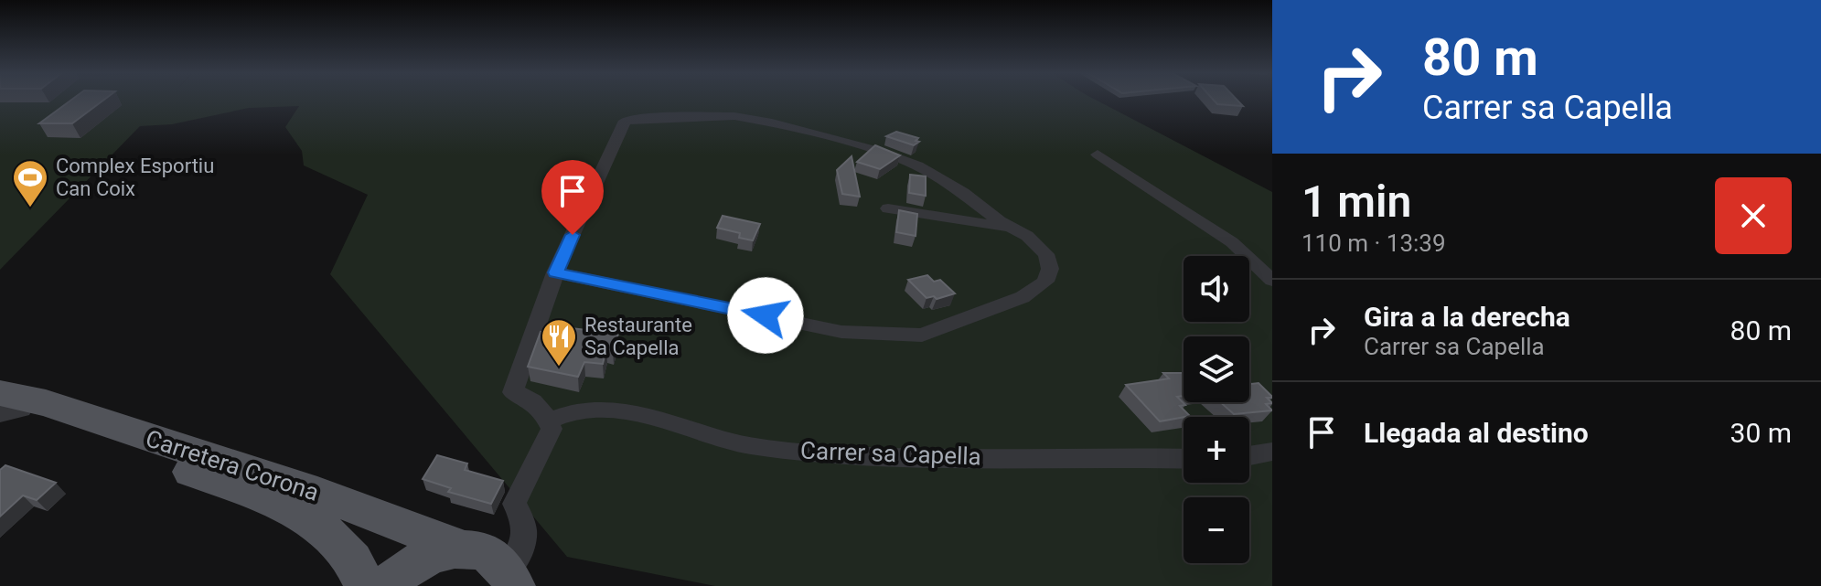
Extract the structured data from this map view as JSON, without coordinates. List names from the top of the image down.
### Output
{
  "streets": {
    "main road": ["Carretera Corona"],
    "street": ["Carrer sa Capella"]
  },
  "places": {
    "sports": ["Complex Esportiu Can Coix"],
    "restaurant": ["Restaurante Sa Capella"]
  },
  "page": {
    "turn": ["80 m", "Carrer sa Capella"],
    "heading": ["1 min", "110 m · 13:39"],
    "map_buttons": ["+", "−"],
    "list": [
      {
        "name": "Gira a la derecha",
        "note": "Carrer sa Capella",
        "value": "80 m"
      },
      {
        "name": "Llegada al destino",
        "value": "30 m"
      }
    ]
  }
}
